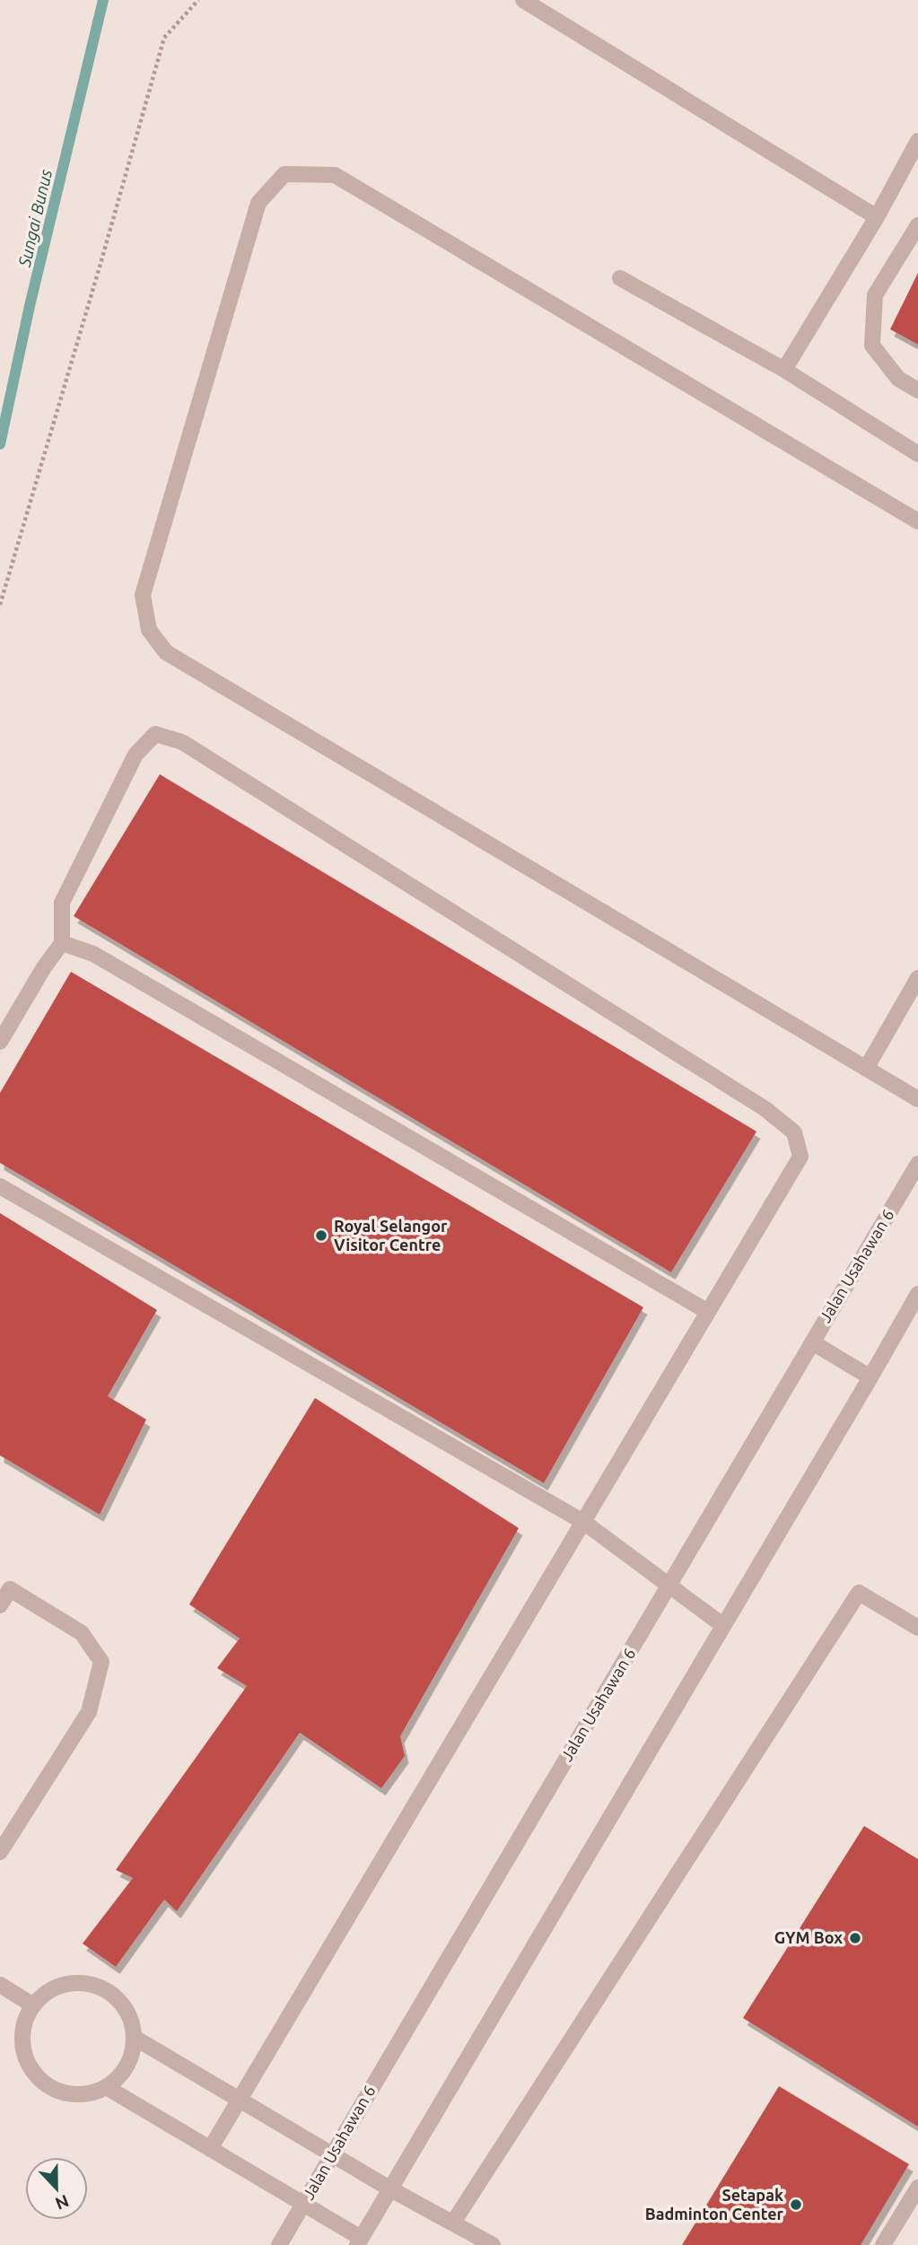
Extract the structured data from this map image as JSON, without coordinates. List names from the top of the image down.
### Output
{
  "streets": {
    "street": ["Jalan Usahawan 6"]
  },
  "water": ["Sungai Bunus"],
  "places": ["Royal Selangor Visitor Centre", "GYM Box", "Setapak Badminton Center"],
  "north": "bottom"
}
